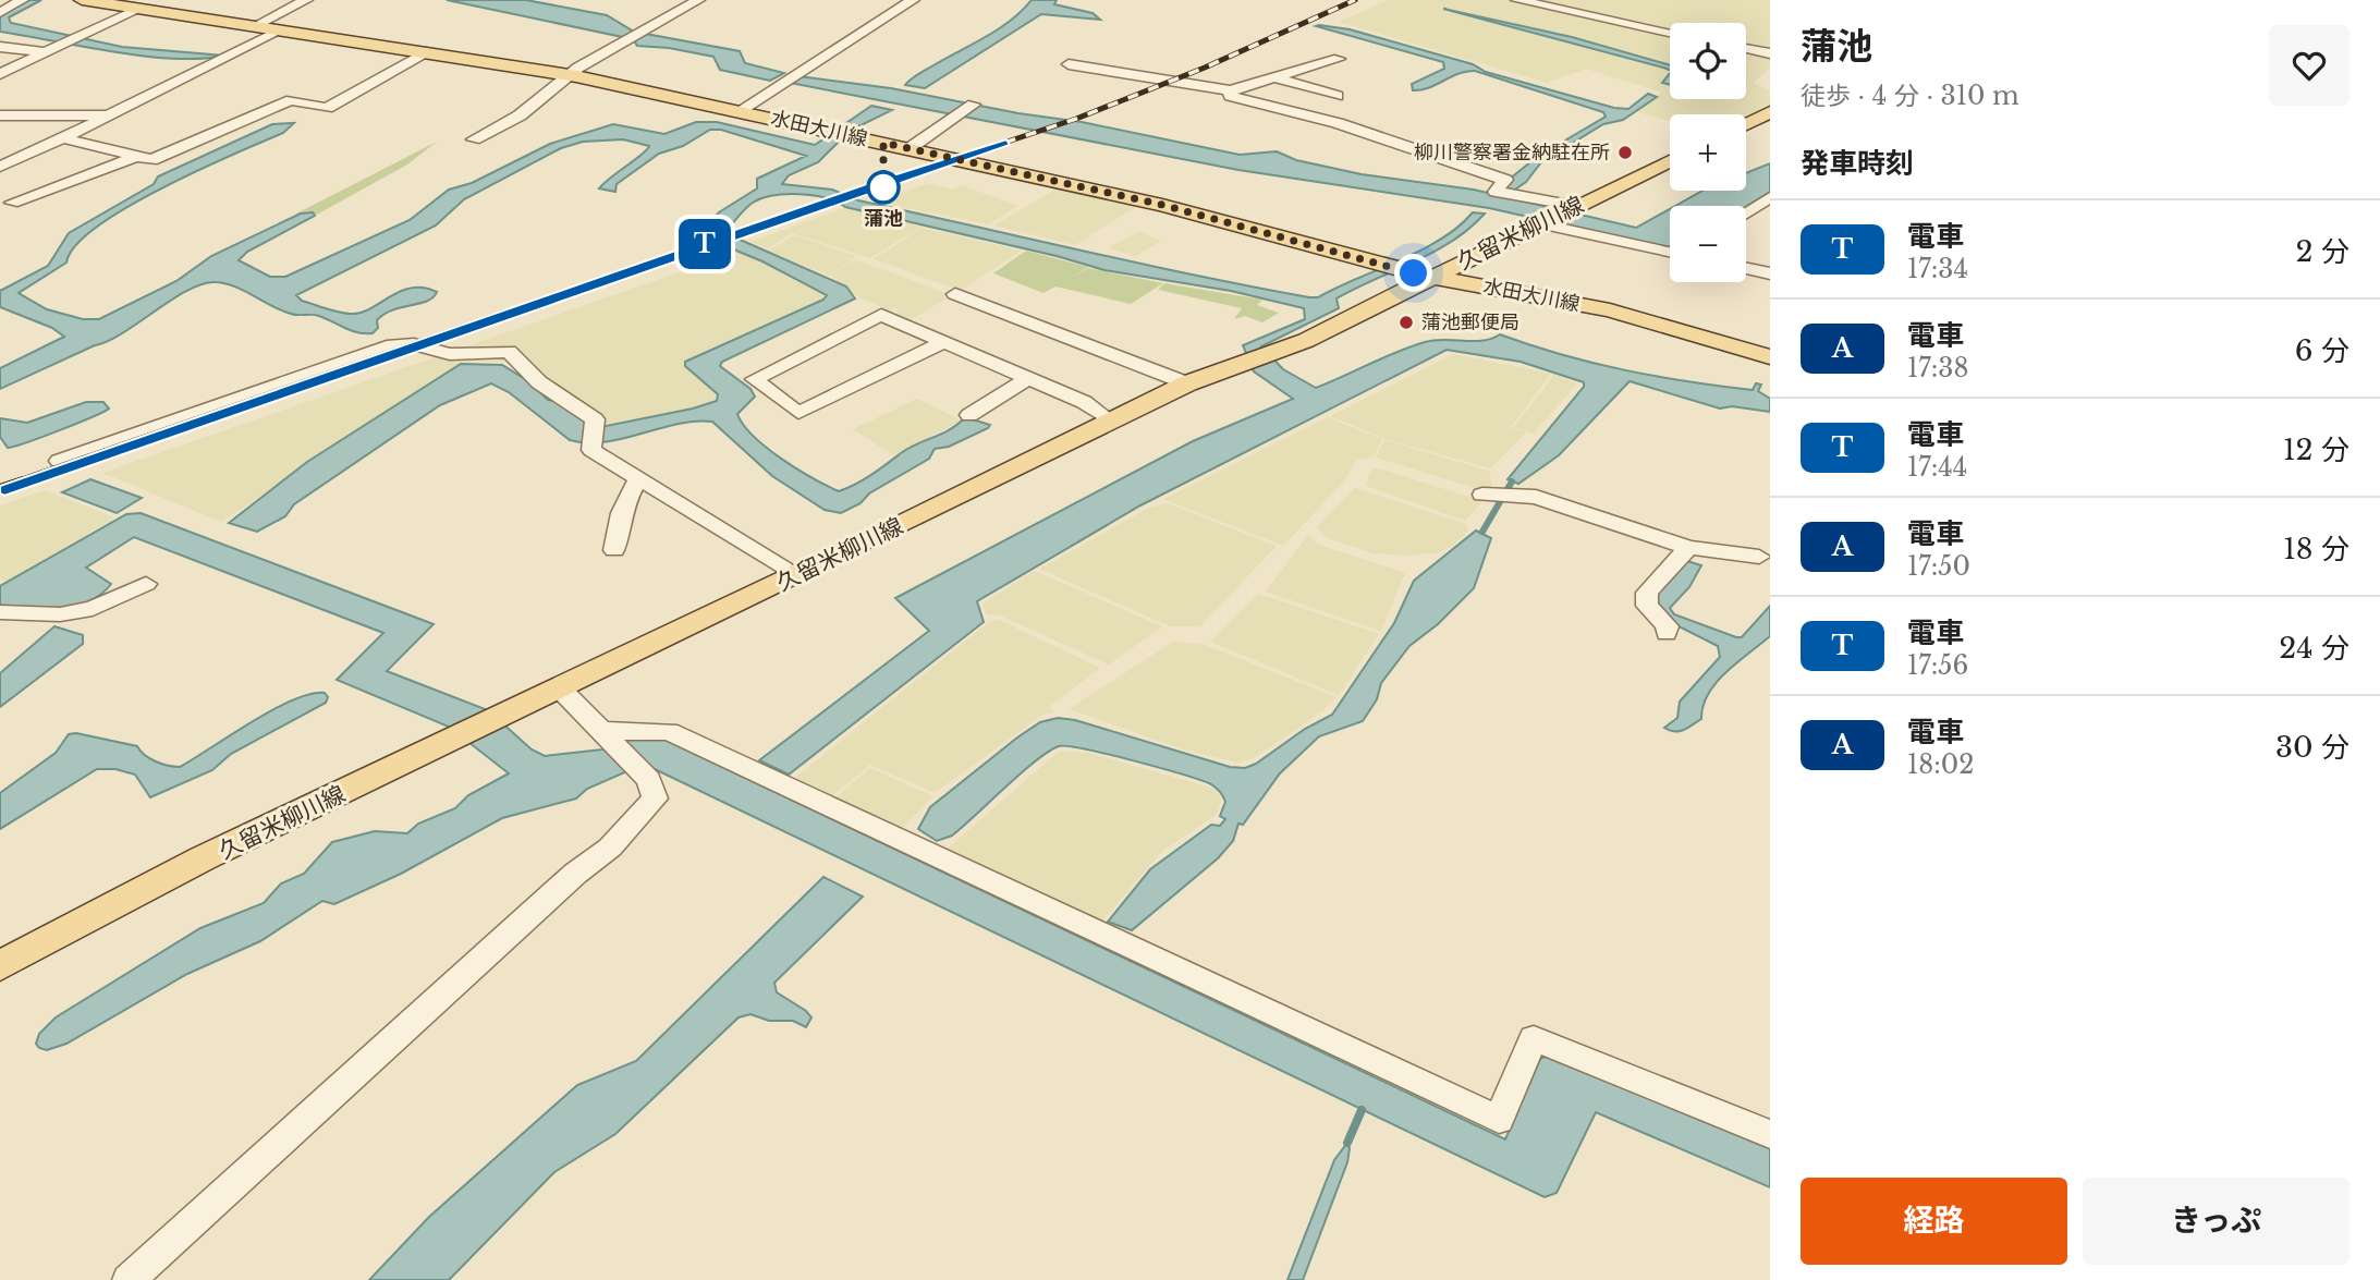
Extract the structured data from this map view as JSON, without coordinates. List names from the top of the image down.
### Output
{
  "streets": {
    "main road": ["水田大川線", "久留米柳川線"]
  },
  "crossings": [
    ["水田大川線", "久留米柳川線"]
  ],
  "places": ["柳川警察署金納駐在所", "蒲池", "蒲池郵便局"],
  "page": {
    "on_map": "T",
    "heading": [
      ["蒲池", "徒歩 · 4 分 · 310 m"],
      "発車時刻"
    ],
    "map_buttons": ["+", "−"],
    "list": [
      {
        "mark": "T",
        "name": "電車",
        "note": "17:34",
        "value": "2 分"
      },
      {
        "mark": "A",
        "name": "電車",
        "note": "17:38",
        "value": "6 分"
      },
      {
        "mark": "T",
        "name": "電車",
        "note": "17:44",
        "value": "12 分"
      },
      {
        "mark": "A",
        "name": "電車",
        "note": "17:50",
        "value": "18 分"
      },
      {
        "mark": "T",
        "name": "電車",
        "note": "17:56",
        "value": "24 分"
      },
      {
        "mark": "A",
        "name": "電車",
        "note": "18:02",
        "value": "30 分"
      }
    ],
    "buttons": ["経路", "きっぷ"]
  }
}
